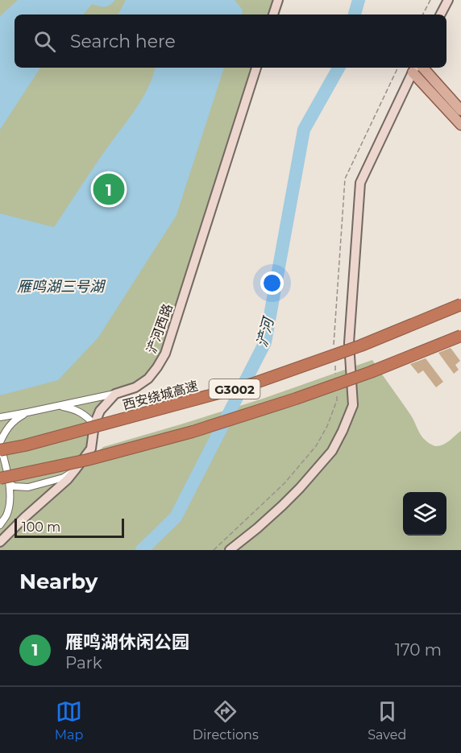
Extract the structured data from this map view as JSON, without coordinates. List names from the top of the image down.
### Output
{
  "streets": {
    "highway": ["G3002", "西安绕城高速"],
    "street": ["浐河西路"]
  },
  "crossings": [
    ["浐河西路", "G3002"],
    ["浐河西路", "西安绕城高速"],
    ["G3002", "西安绕城高速"]
  ],
  "water": ["雁鸣湖三号湖", "浐河"],
  "scale_bar": "100 m",
  "page": {
    "search": "Search here",
    "pins": "1",
    "scale": "100 m",
    "heading": "Nearby",
    "list": [
      {
        "mark": "1",
        "name": "雁鸣湖休闲公园",
        "note": "Park",
        "value": "170 m"
      }
    ],
    "nav": ["Map", "Directions", "Saved"]
  }
}
